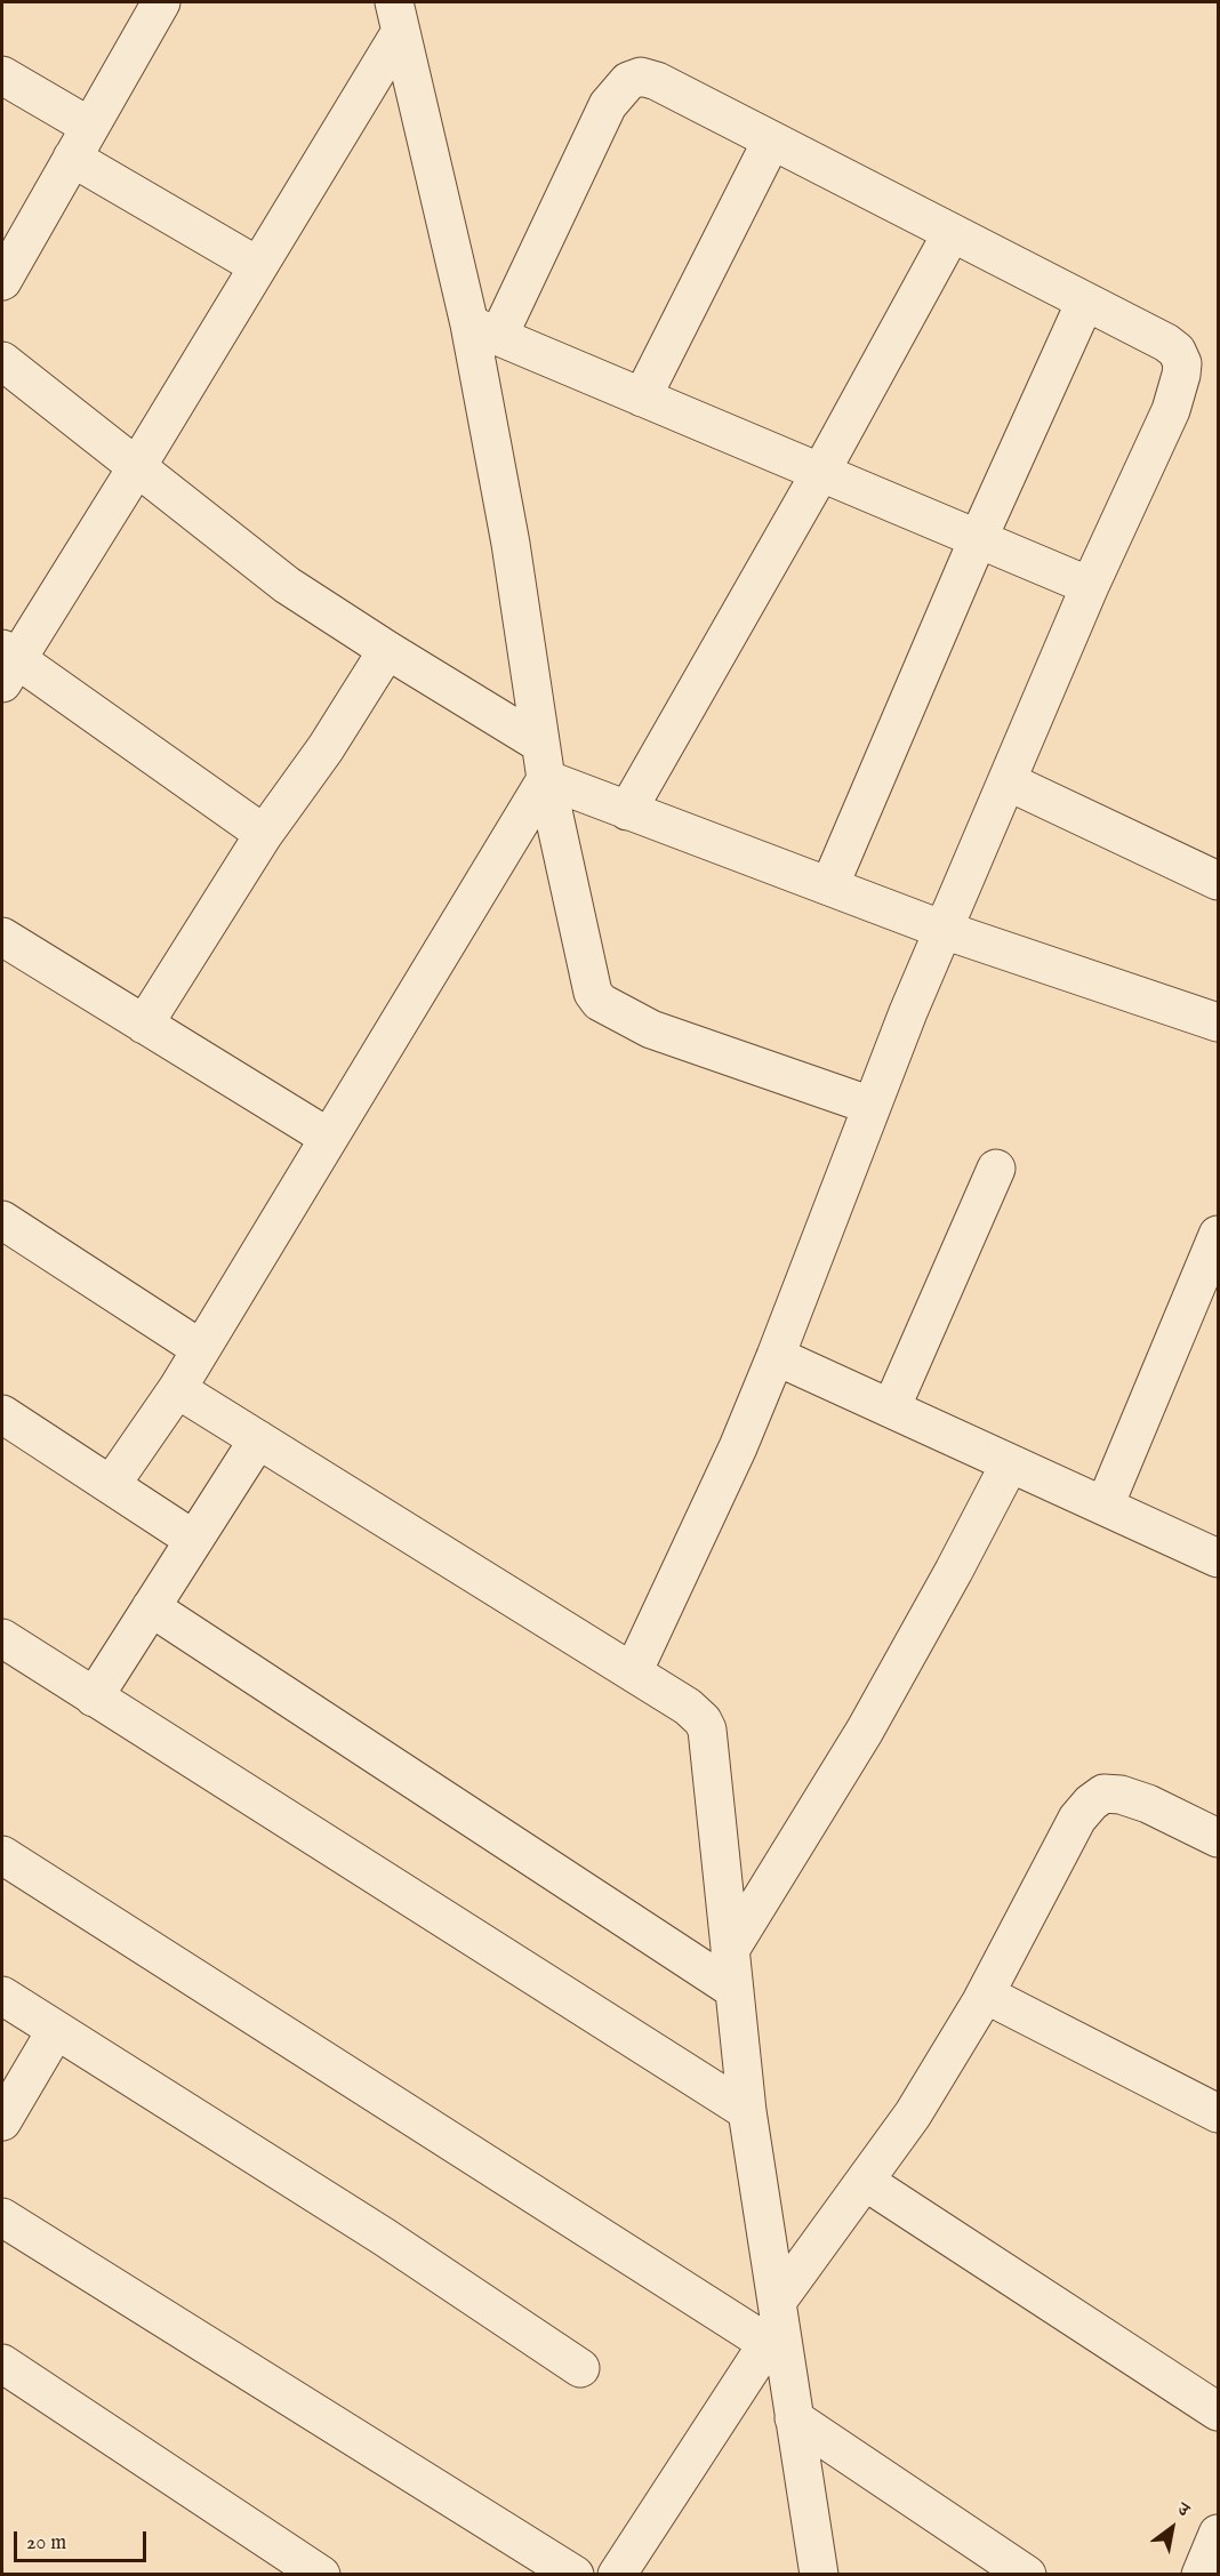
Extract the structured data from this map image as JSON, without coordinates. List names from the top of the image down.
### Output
{
  "scale_bar": "20 m",
  "north": "top right"
}
